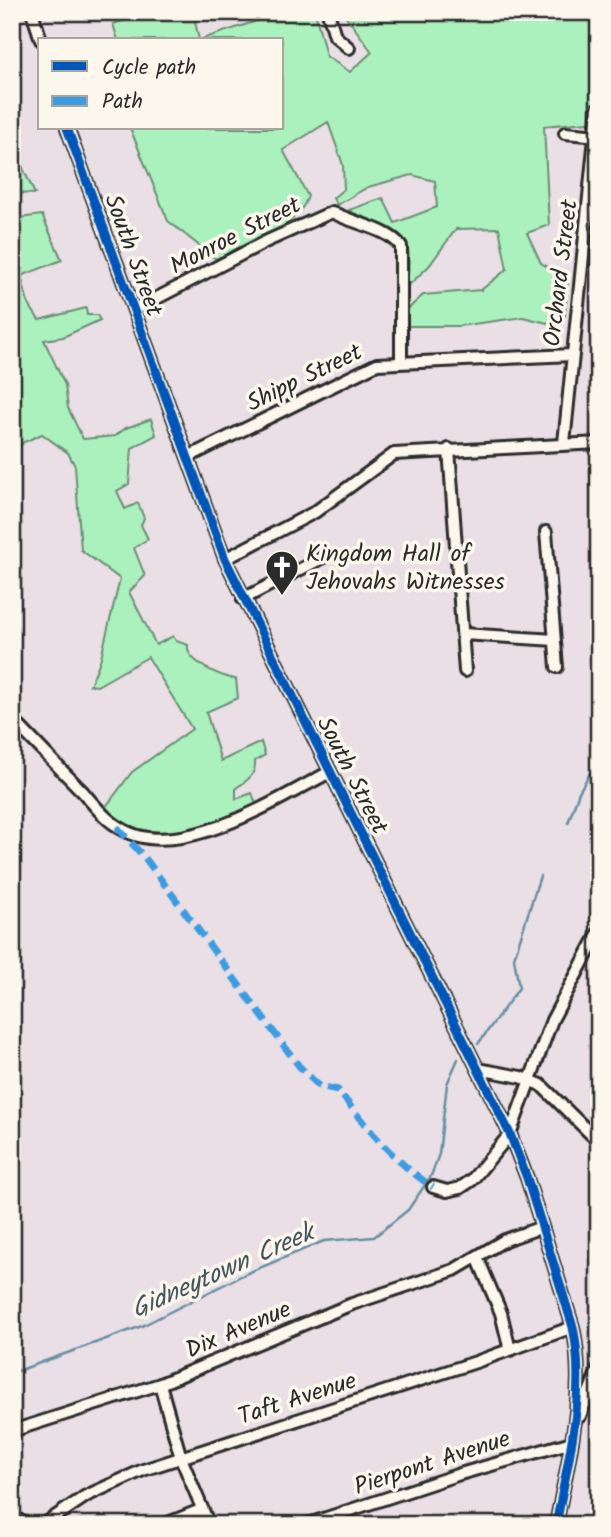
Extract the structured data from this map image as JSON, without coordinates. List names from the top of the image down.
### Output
{
  "streets": {
    "street": [
      "Monroe Street",
      "South Street",
      "Orchard Street",
      "Shipp Street",
      "Dix Avenue",
      "Taft Avenue",
      "Pierpont Avenue"
    ]
  },
  "crossings": [
    ["Monroe Street", "South Street"],
    ["Monroe Street", "Shipp Street"],
    ["South Street", "Shipp Street"],
    ["South Street", "Dix Avenue"],
    ["South Street", "Taft Avenue"],
    ["South Street", "Pierpont Avenue"],
    ["Orchard Street", "Shipp Street"]
  ],
  "water": ["Gidneytown Creek"],
  "places": {
    "church": ["Kingdom Hall of Jehovahs Witnesses"]
  },
  "legend": ["Cycle path", "Path"]
}
